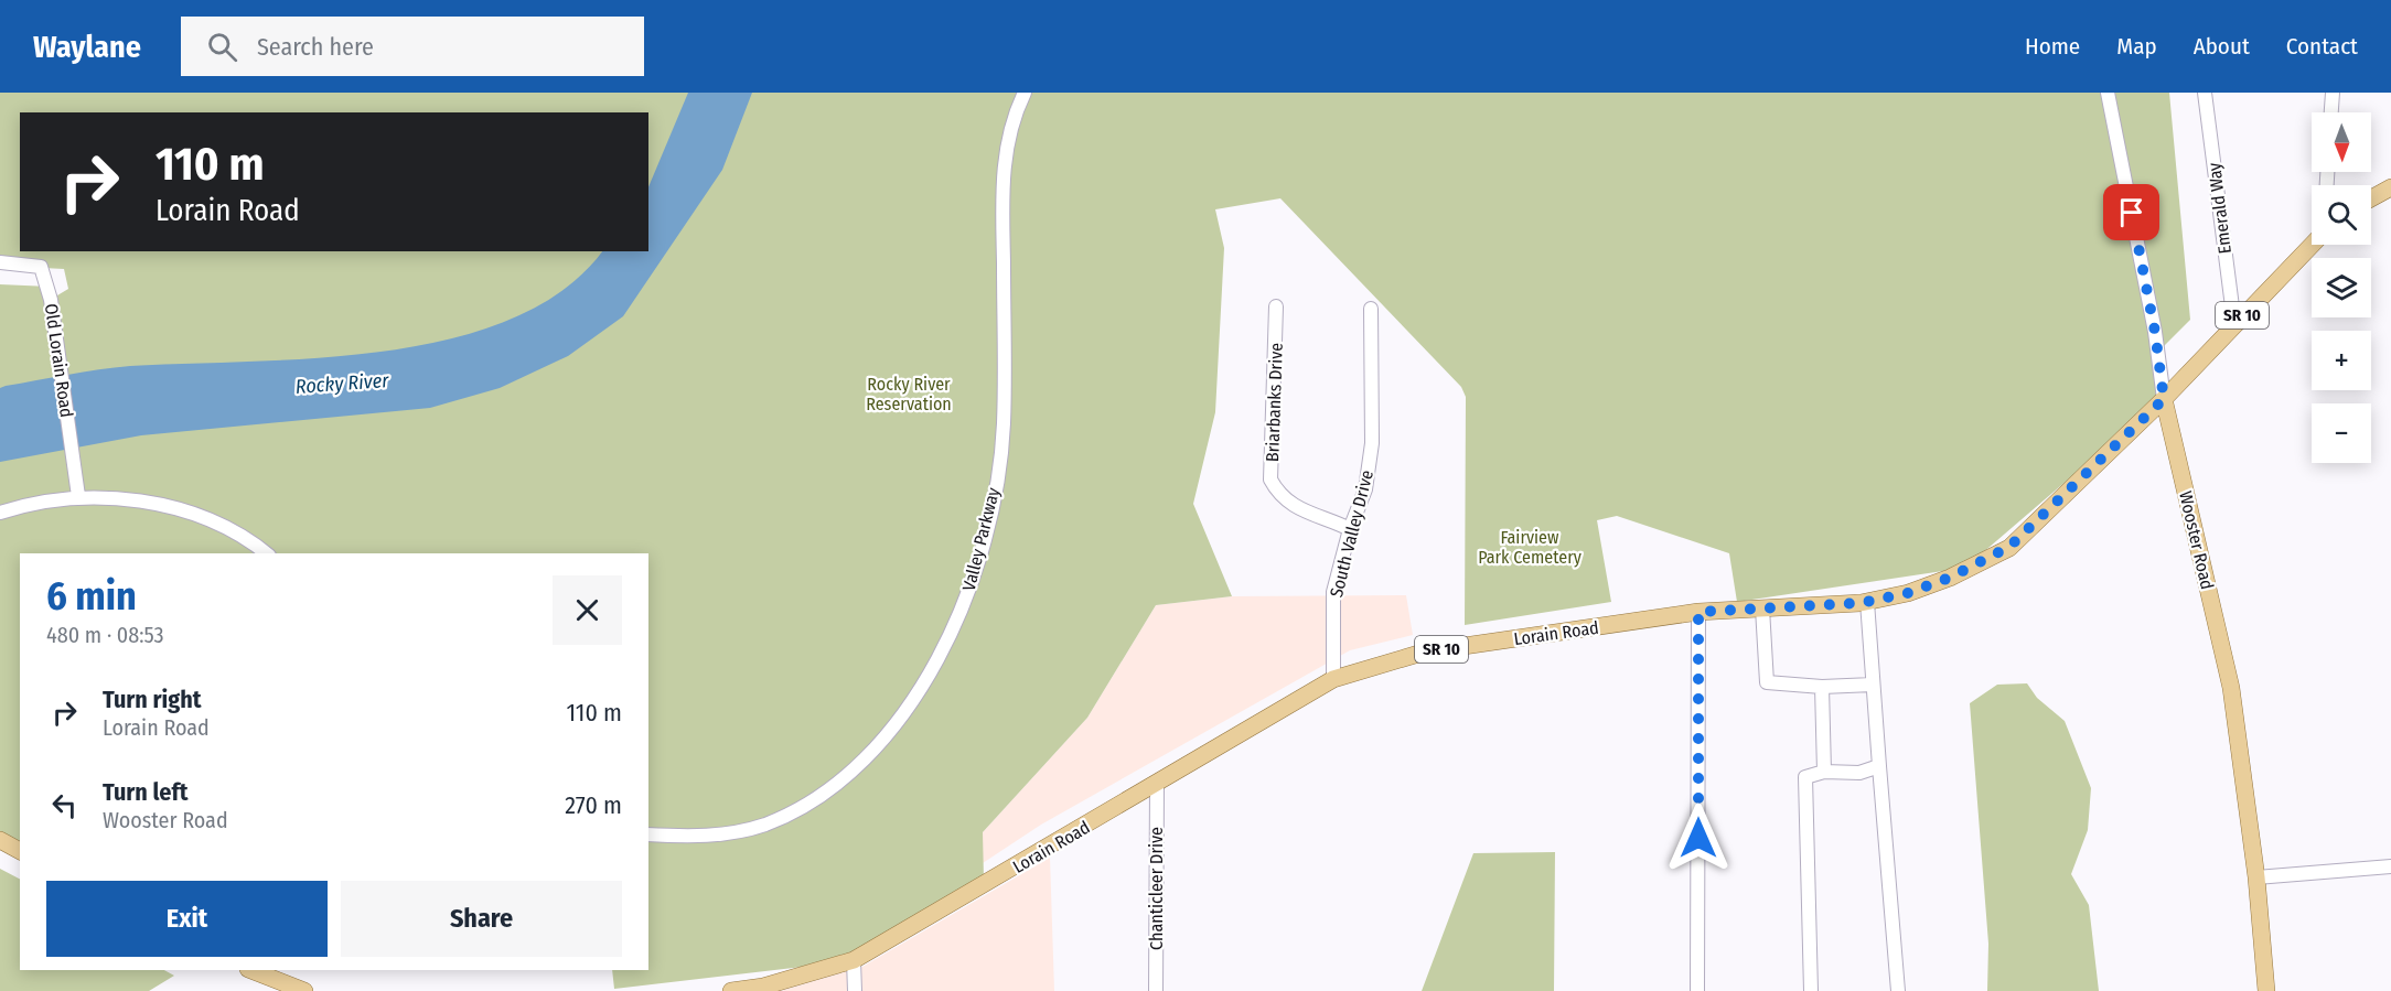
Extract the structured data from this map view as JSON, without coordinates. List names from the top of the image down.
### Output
{
  "streets": {
    "main road": ["SR 10", "Wooster Road", "Lorain Road"],
    "street": [
      "Emerald Way",
      "Old Lorain Road",
      "Briarbanks Drive",
      "South Valley Drive",
      "Valley Parkway",
      "Chanticleer Drive"
    ]
  },
  "crossings": [
    ["Emerald Way", "Lorain Road"],
    ["Briarbanks Drive", "South Valley Drive"],
    ["South Valley Drive", "Lorain Road"],
    ["Wooster Road", "Lorain Road"],
    ["Lorain Road", "Chanticleer Drive"]
  ],
  "water": ["Rocky River"],
  "parks": ["Rocky River Reservation", "Fairview Park Cemetery"],
  "north": "bottom",
  "page": {
    "header": "Waylane",
    "search": "Search here",
    "nav": [
      "Home",
      "Map",
      "About",
      "Contact"
    ],
    "map_buttons": ["+", "−"],
    "turn": ["110 m", "Lorain Road"],
    "heading": ["6 min", "480 m · 08:53"],
    "list": [
      {
        "name": "Turn right",
        "note": "Lorain Road",
        "value": "110 m"
      },
      {
        "name": "Turn left",
        "note": "Wooster Road",
        "value": "270 m"
      }
    ],
    "buttons": ["Exit", "Share"]
  }
}
